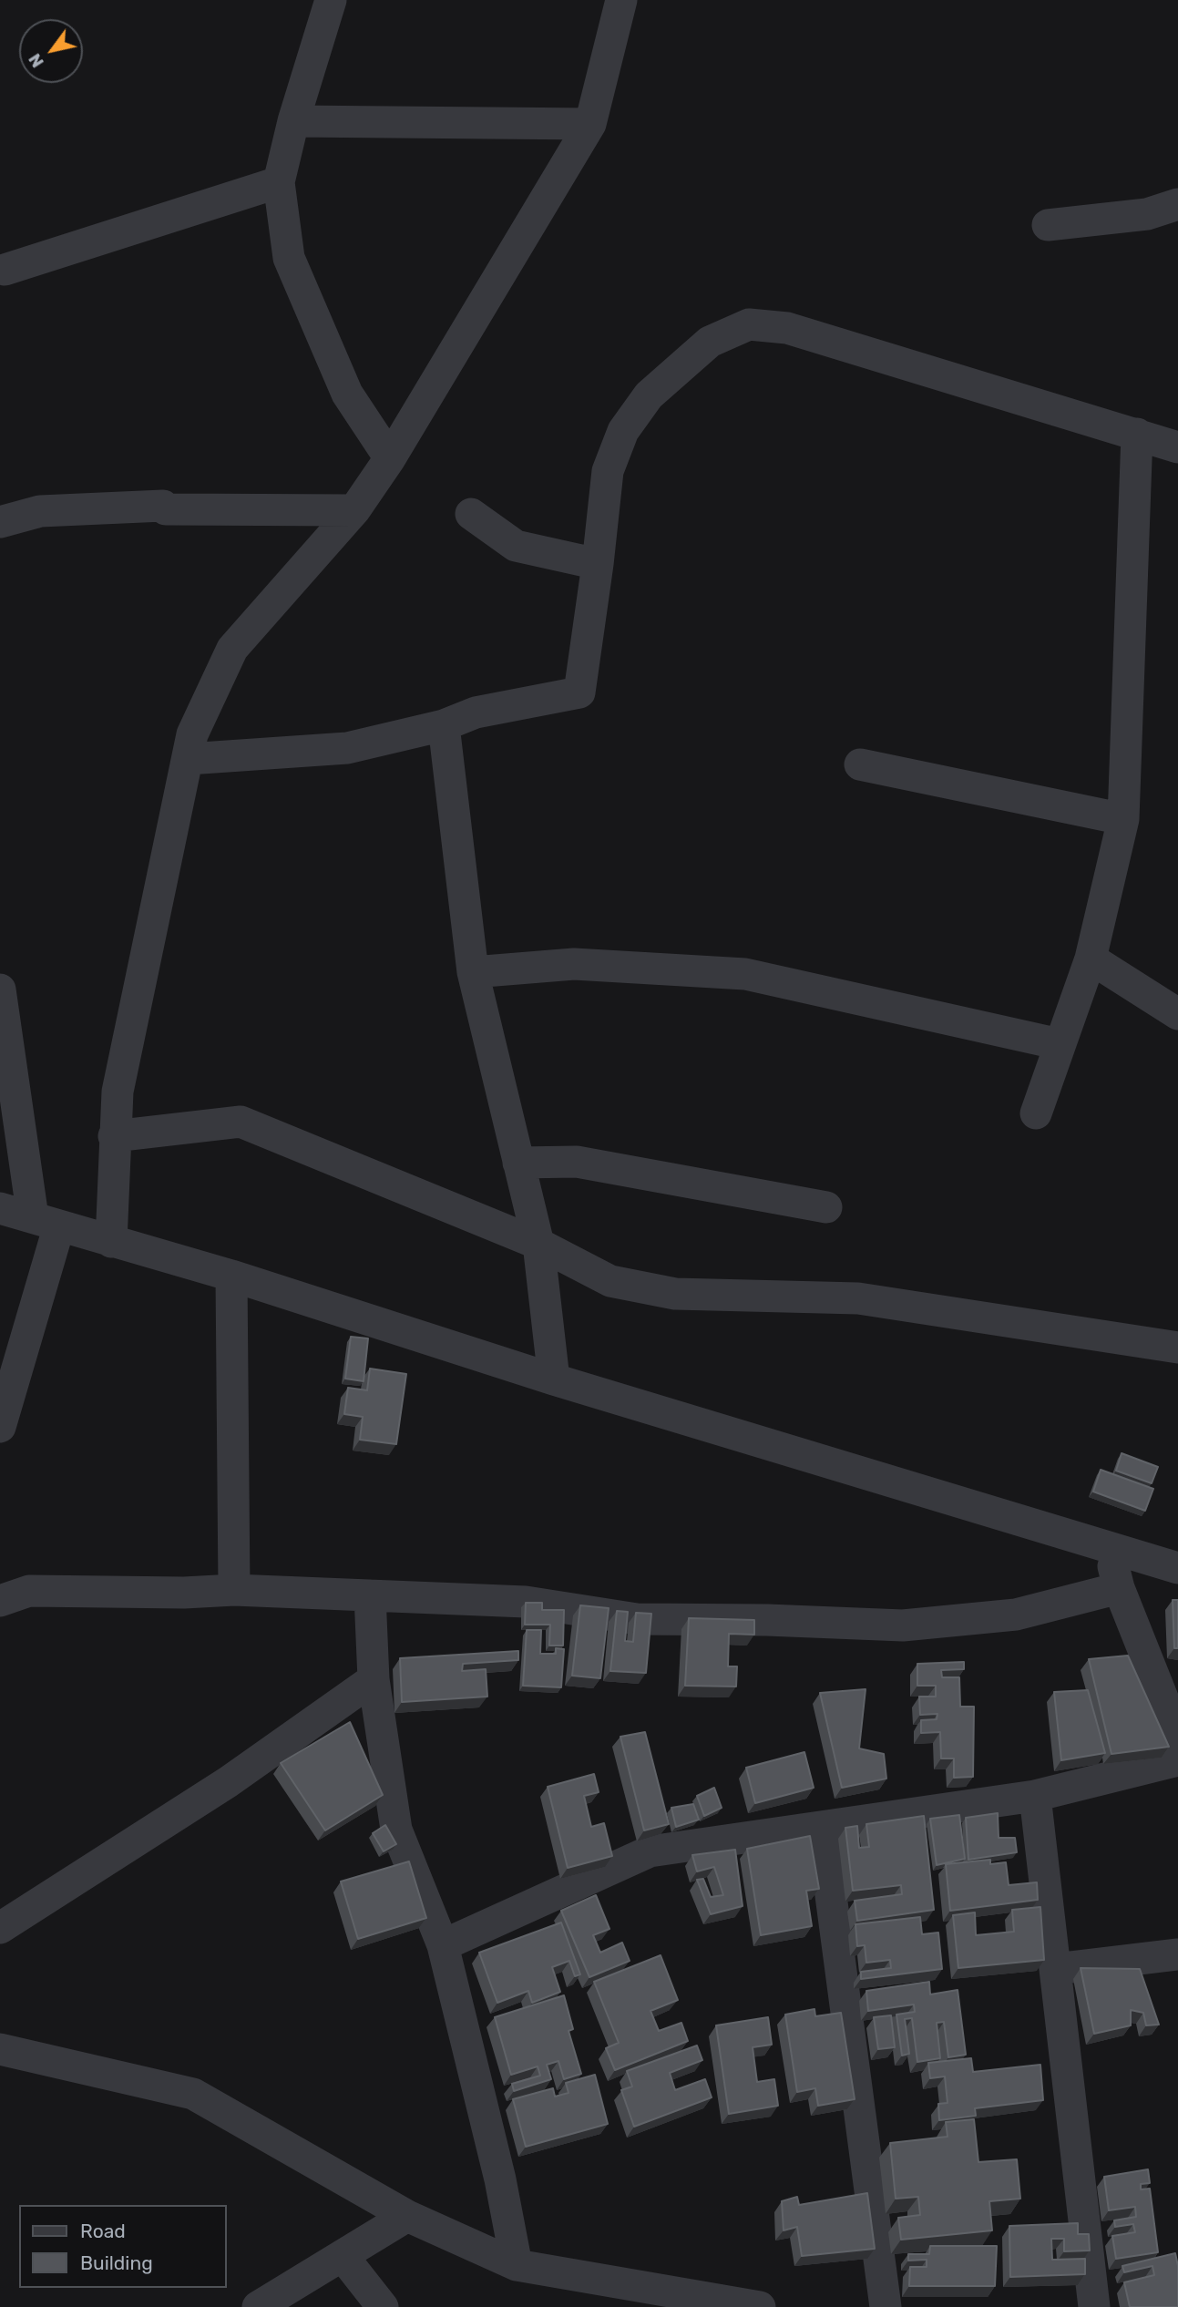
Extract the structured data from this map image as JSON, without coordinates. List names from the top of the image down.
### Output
{
  "legend": ["Road", "Building"],
  "north": "bottom left"
}
